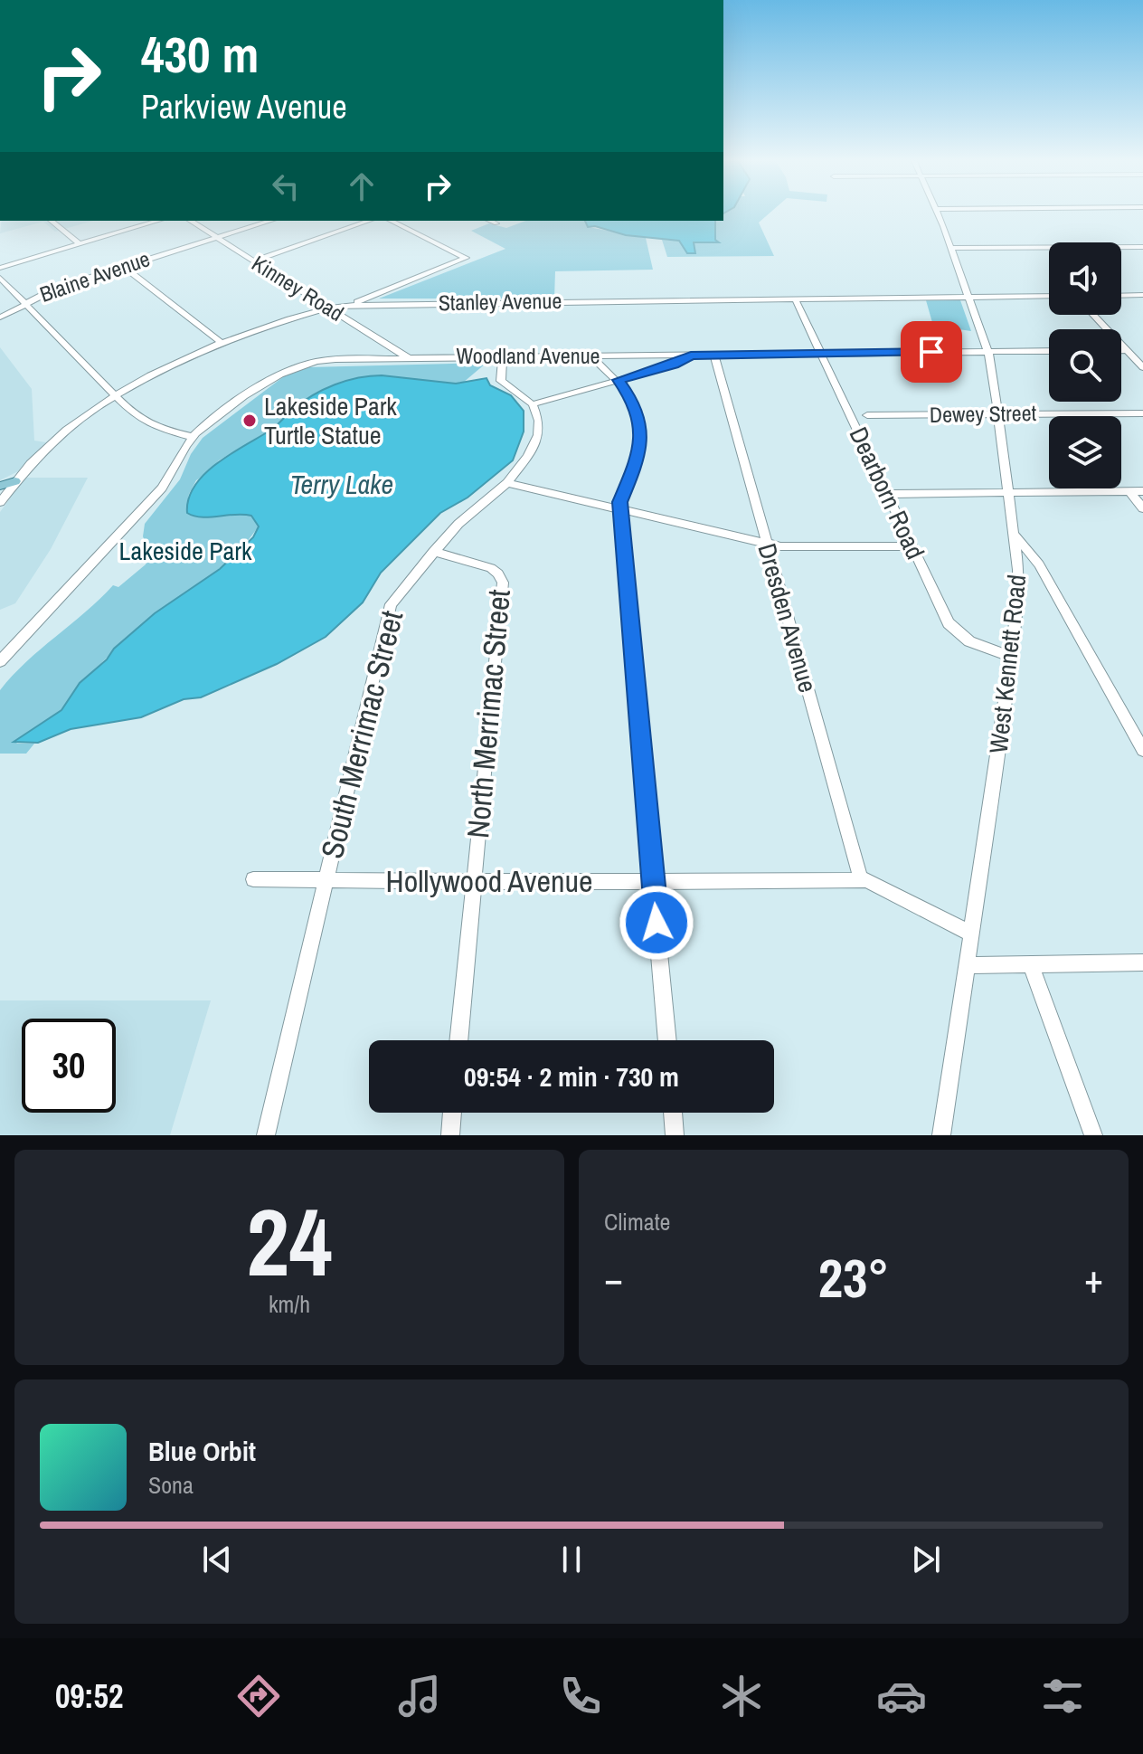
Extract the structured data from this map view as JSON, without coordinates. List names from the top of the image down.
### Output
{
  "streets": {
    "street": [
      "Blaine Avenue",
      "Kinney Road",
      "Stanley Avenue",
      "Woodland Avenue",
      "Dewey Street",
      "Dearborn Road",
      "Dresden Avenue",
      "West Kennett Road",
      "North Merrimac Street",
      "South Merrimac Street",
      "Hollywood Avenue"
    ]
  },
  "crossings": [
    ["Blaine Avenue", "Kinney Road"],
    ["Kinney Road", "Stanley Avenue"],
    ["Kinney Road", "Woodland Avenue"],
    ["Stanley Avenue", "Dearborn Road"],
    ["Stanley Avenue", "West Kennett Road"],
    ["Woodland Avenue", "Dearborn Road"],
    ["Woodland Avenue", "Dresden Avenue"],
    ["Woodland Avenue", "West Kennett Road"],
    ["Dewey Street", "West Kennett Road"],
    ["Dearborn Road", "West Kennett Road"],
    ["Dresden Avenue", "Hollywood Avenue"],
    ["West Kennett Road", "Hollywood Avenue"],
    ["North Merrimac Street", "South Merrimac Street"],
    ["North Merrimac Street", "Hollywood Avenue"],
    ["South Merrimac Street", "Hollywood Avenue"]
  ],
  "water": ["Terry Lake"],
  "parks": ["Lakeside Park"],
  "places": ["Lakeside Park Turtle Statue"],
  "page": {
    "turn": ["430 m", "Parkview Avenue"],
    "limit": "30",
    "trip": "09:54 · 2 min · 730 m",
    "tile": [
      ["24", "km/h"],
      "Climate"
    ],
    "heat": ["−", "23°", "+"],
    "song": ["Blue Orbit", "Sona"],
    "tabs": "09:52"
  }
}
